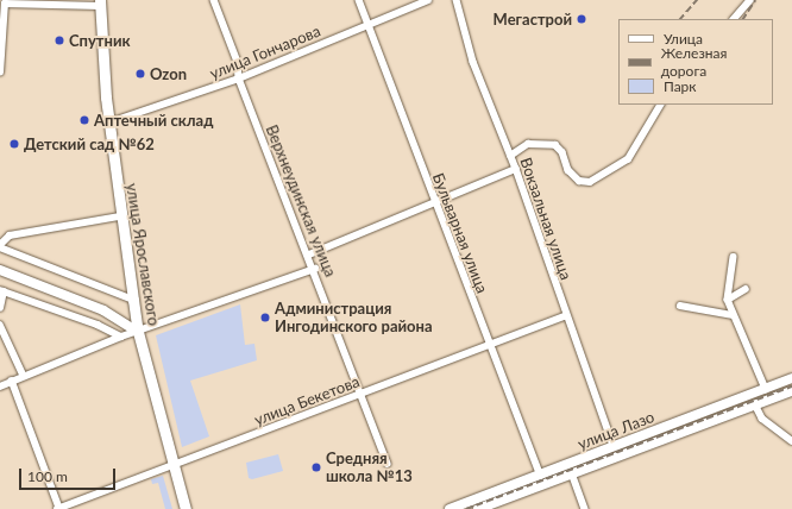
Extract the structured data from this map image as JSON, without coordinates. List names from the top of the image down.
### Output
{
  "streets": {
    "main road": ["улица Ярославского", "улица Лазо"],
    "street": [
      "улица Гончарова",
      "Верхнеудинская улица",
      "Вокзальная улица",
      "Бульварная улица",
      "улица Бекетова"
    ]
  },
  "crossings": [
    ["улица Гончарова", "Верхнеудинская улица"],
    ["улица Гончарова", "Бульварная улица"],
    ["улица Гончарова", "улица Ярославского"],
    ["Верхнеудинская улица", "улица Бекетова"],
    ["Вокзальная улица", "улица Бекетова"],
    ["Вокзальная улица", "улица Лазо"],
    ["Бульварная улица", "улица Бекетова"],
    ["Бульварная улица", "улица Лазо"],
    ["улица Ярославского", "улица Бекетова"]
  ],
  "places": [
    "Мегастрой",
    "Спутник",
    "Ozon",
    "Аптечный склад",
    "Детский сад №62",
    "Администрация Ингодинского района",
    "Средняя школа №13"
  ],
  "legend": ["Улица", "Железная дорога", "Парк"],
  "scale_bar": "100 m"
}
